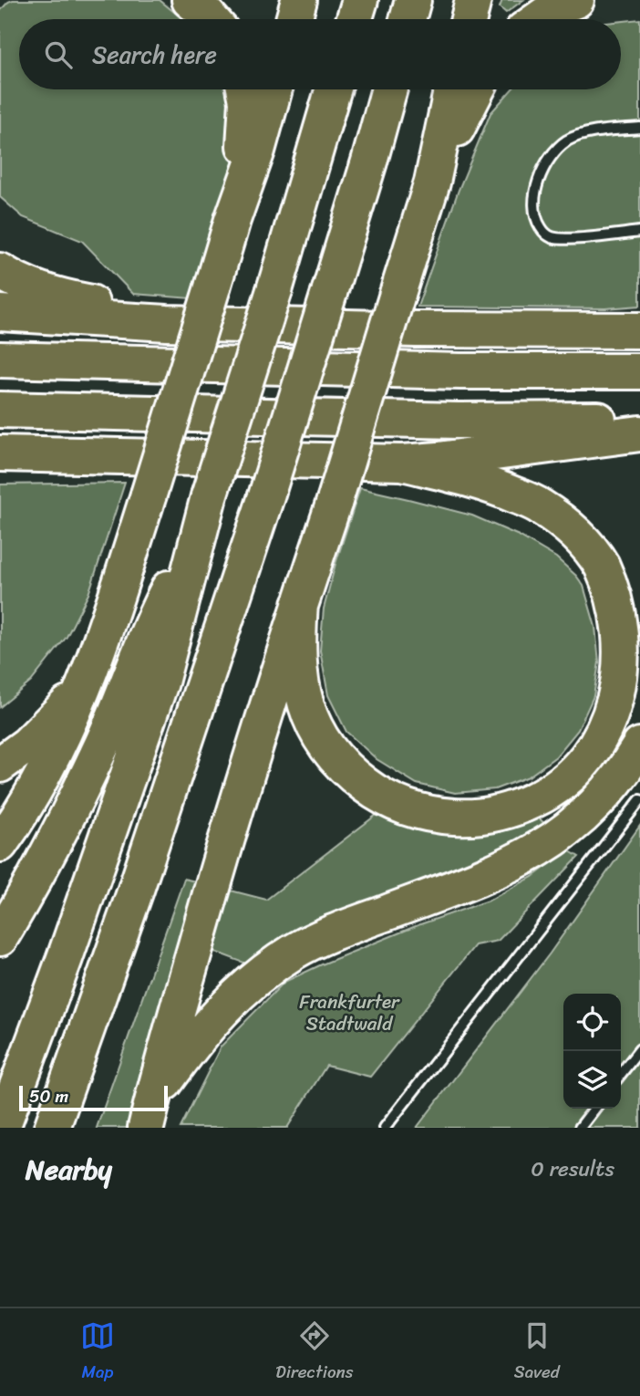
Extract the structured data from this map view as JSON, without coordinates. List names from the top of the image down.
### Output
{
  "parks": ["Frankfurter Stadtwald"],
  "scale_bar": "50 m",
  "page": {
    "search": "Search here",
    "scale": "50 m",
    "heading": ["Nearby", "0 results"],
    "nav": ["Map", "Directions", "Saved"]
  }
}
